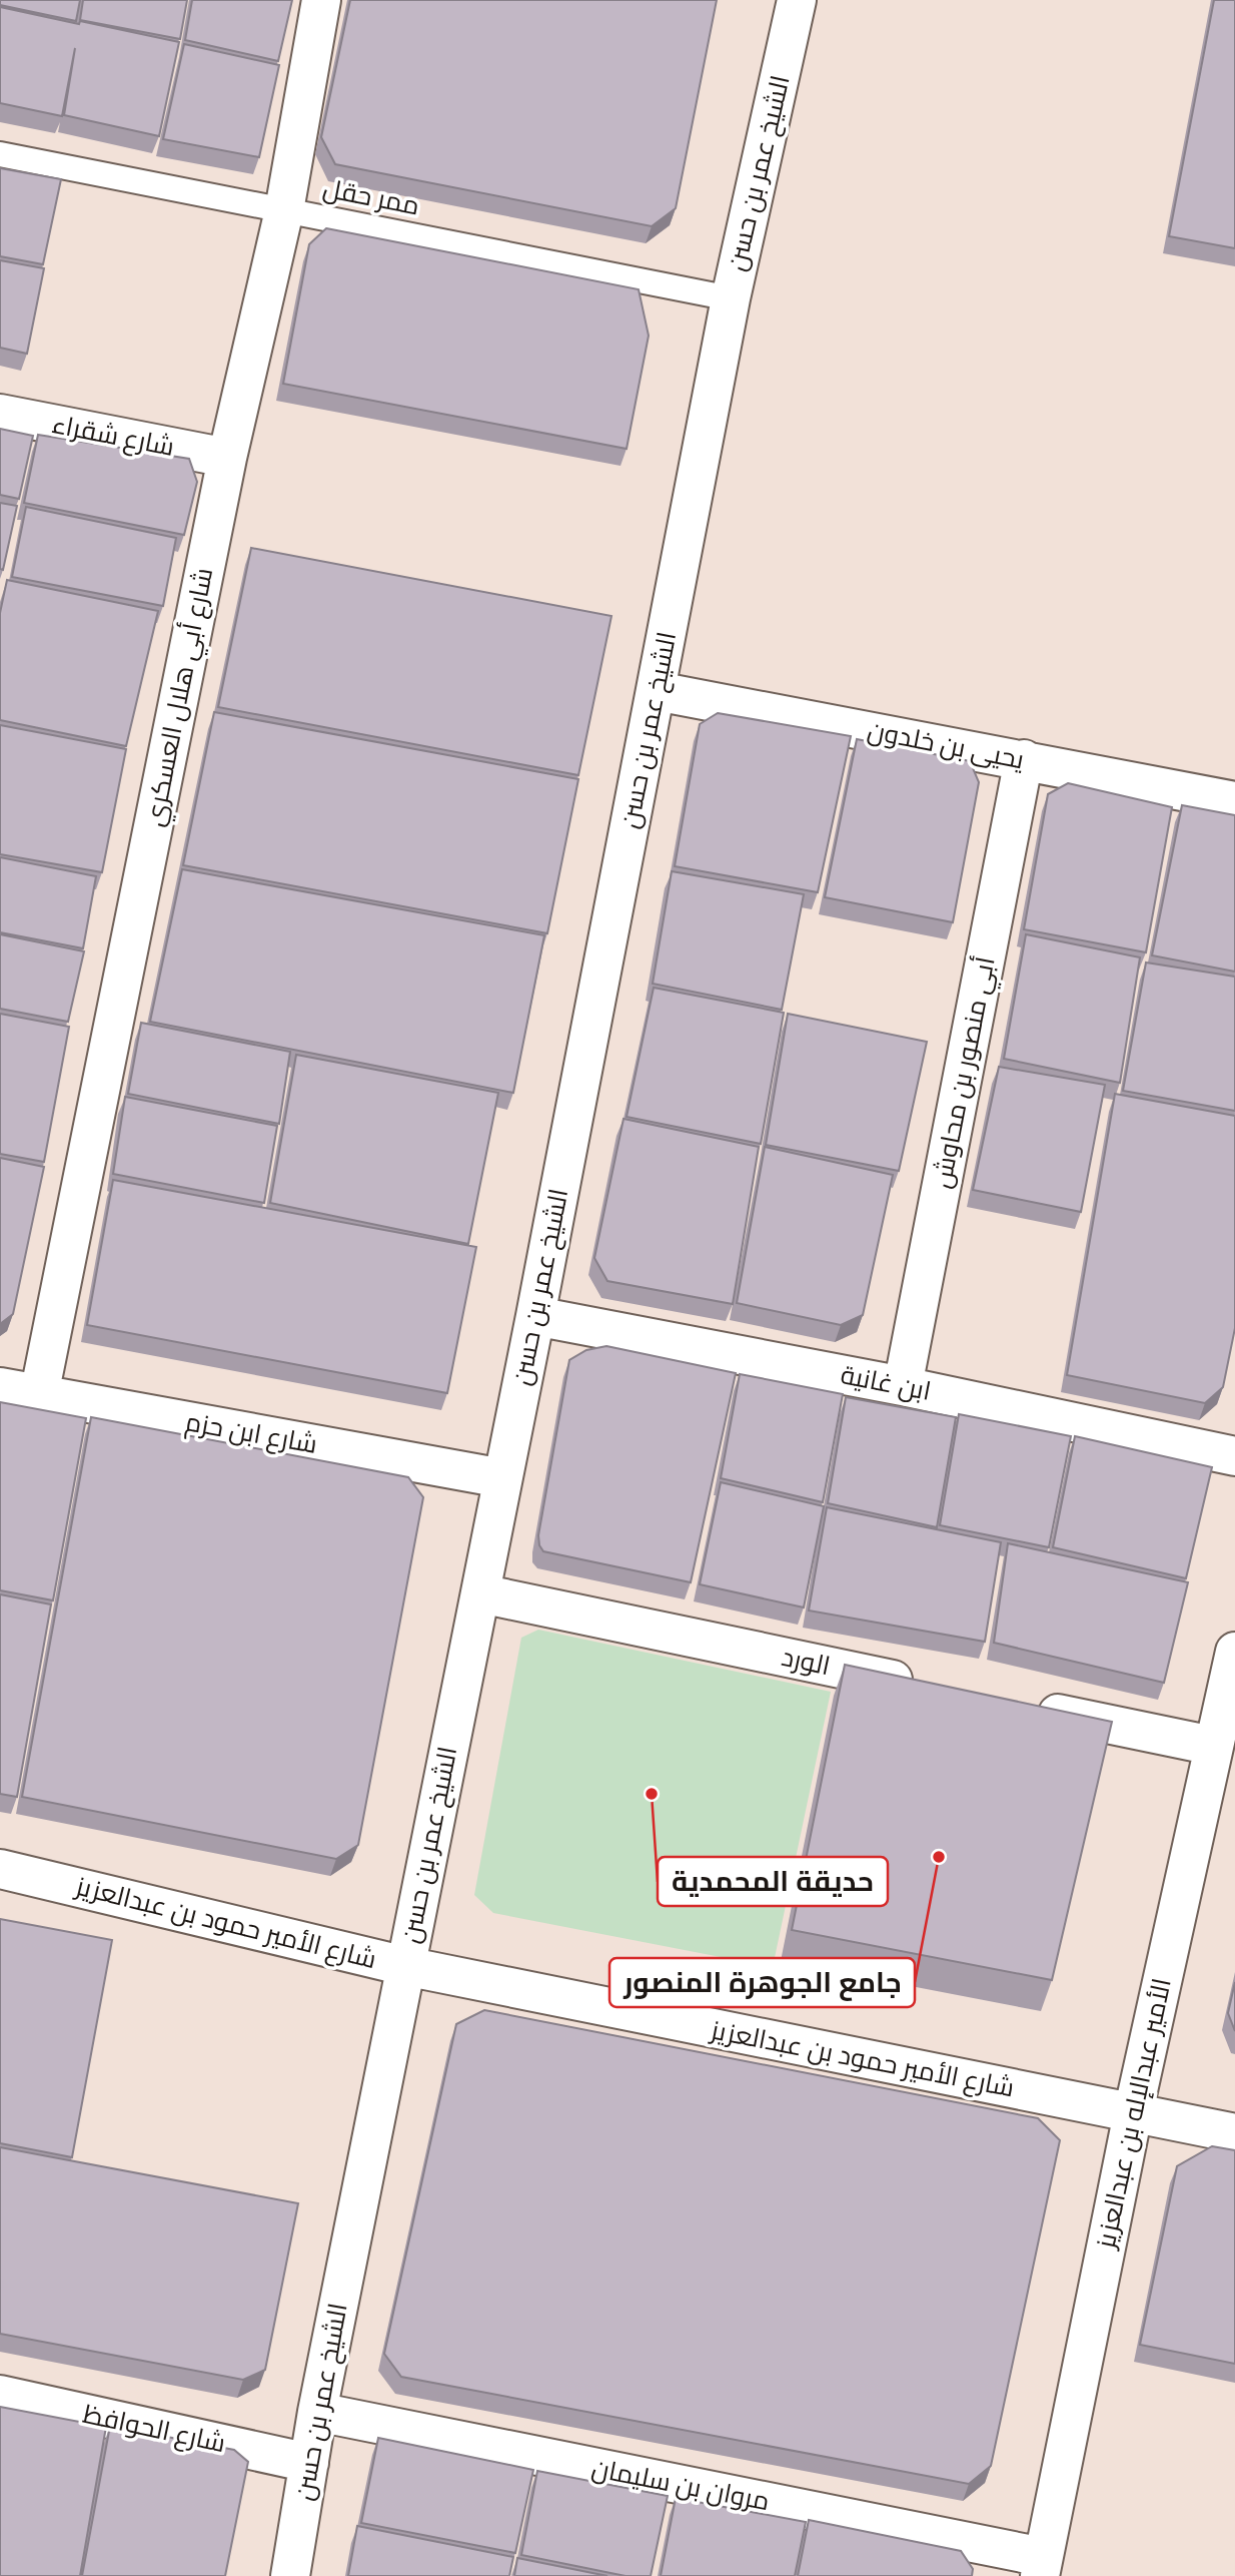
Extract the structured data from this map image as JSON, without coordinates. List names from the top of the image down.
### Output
{
  "streets": {
    "street": [
      "الشيخ عمر بن حسن",
      "شارع شقراء",
      "شارع أبي هلال العسكري",
      "يحيى بن خلدون",
      "أبي منصور بن محاوش",
      "ابن غانية",
      "شارع ابن حزم",
      "الورد",
      "شارع الأمير حمود بن عبدالعزيز",
      "الأمير عبدالإله بن عبدالعزيز",
      "شارع الحوافظ",
      "مروان بن سليمان"
    ],
    "lane": ["ممر حقل"]
  },
  "crossings": [
    ["الشيخ عمر بن حسن", "ممر حقل"],
    ["الشيخ عمر بن حسن", "يحيى بن خلدون"],
    ["الشيخ عمر بن حسن", "ابن غانية"],
    ["الشيخ عمر بن حسن", "شارع ابن حزم"],
    ["الشيخ عمر بن حسن", "الورد"],
    ["الشيخ عمر بن حسن", "شارع الأمير حمود بن عبدالعزيز"],
    ["الشيخ عمر بن حسن", "شارع الحوافظ"],
    ["الشيخ عمر بن حسن", "مروان بن سليمان"],
    ["ممر حقل", "شارع أبي هلال العسكري"],
    ["شارع شقراء", "شارع أبي هلال العسكري"],
    ["شارع أبي هلال العسكري", "شارع ابن حزم"],
    ["يحيى بن خلدون", "أبي منصور بن محاوش"],
    ["أبي منصور بن محاوش", "ابن غانية"],
    ["شارع الأمير حمود بن عبدالعزيز", "الأمير عبدالإله بن عبدالعزيز"],
    ["الأمير عبدالإله بن عبدالعزيز", "مروان بن سليمان"]
  ],
  "places": ["حديقة المحمدية", "جامع الجوهرة المنصور"]
}
